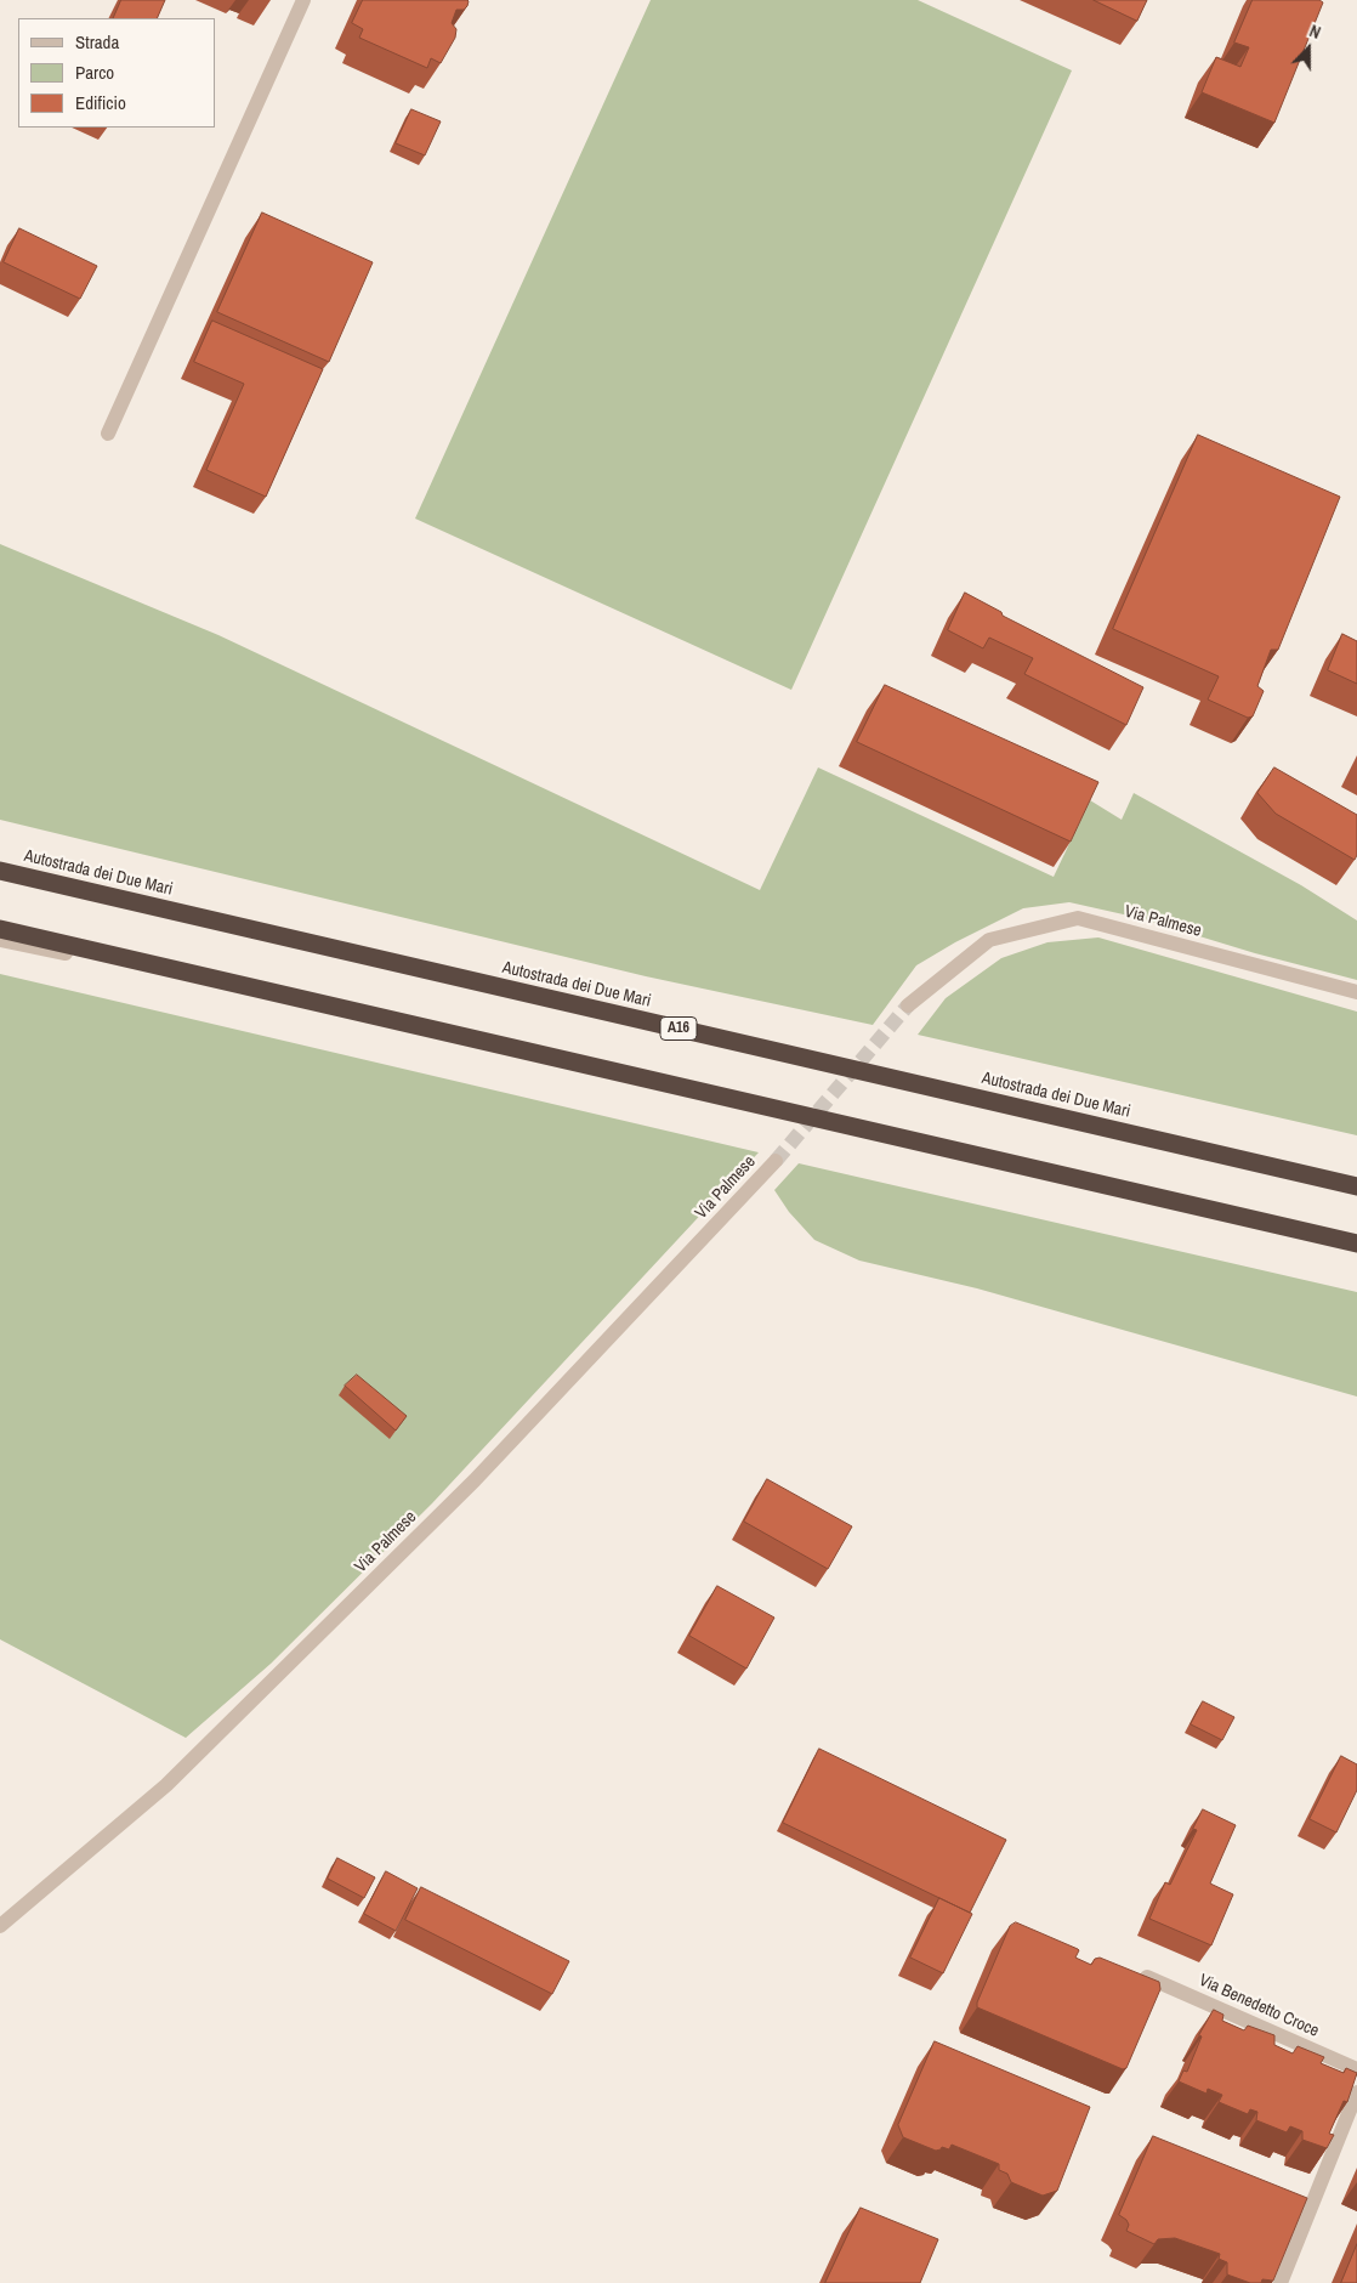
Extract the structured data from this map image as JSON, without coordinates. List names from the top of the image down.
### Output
{
  "streets": {
    "highway": ["Autostrada dei Due Mari", "A16"],
    "street": ["Via Palmese", "Via Benedetto Croce"]
  },
  "legend": ["Strada", "Parco", "Edificio"],
  "north": "top"
}
